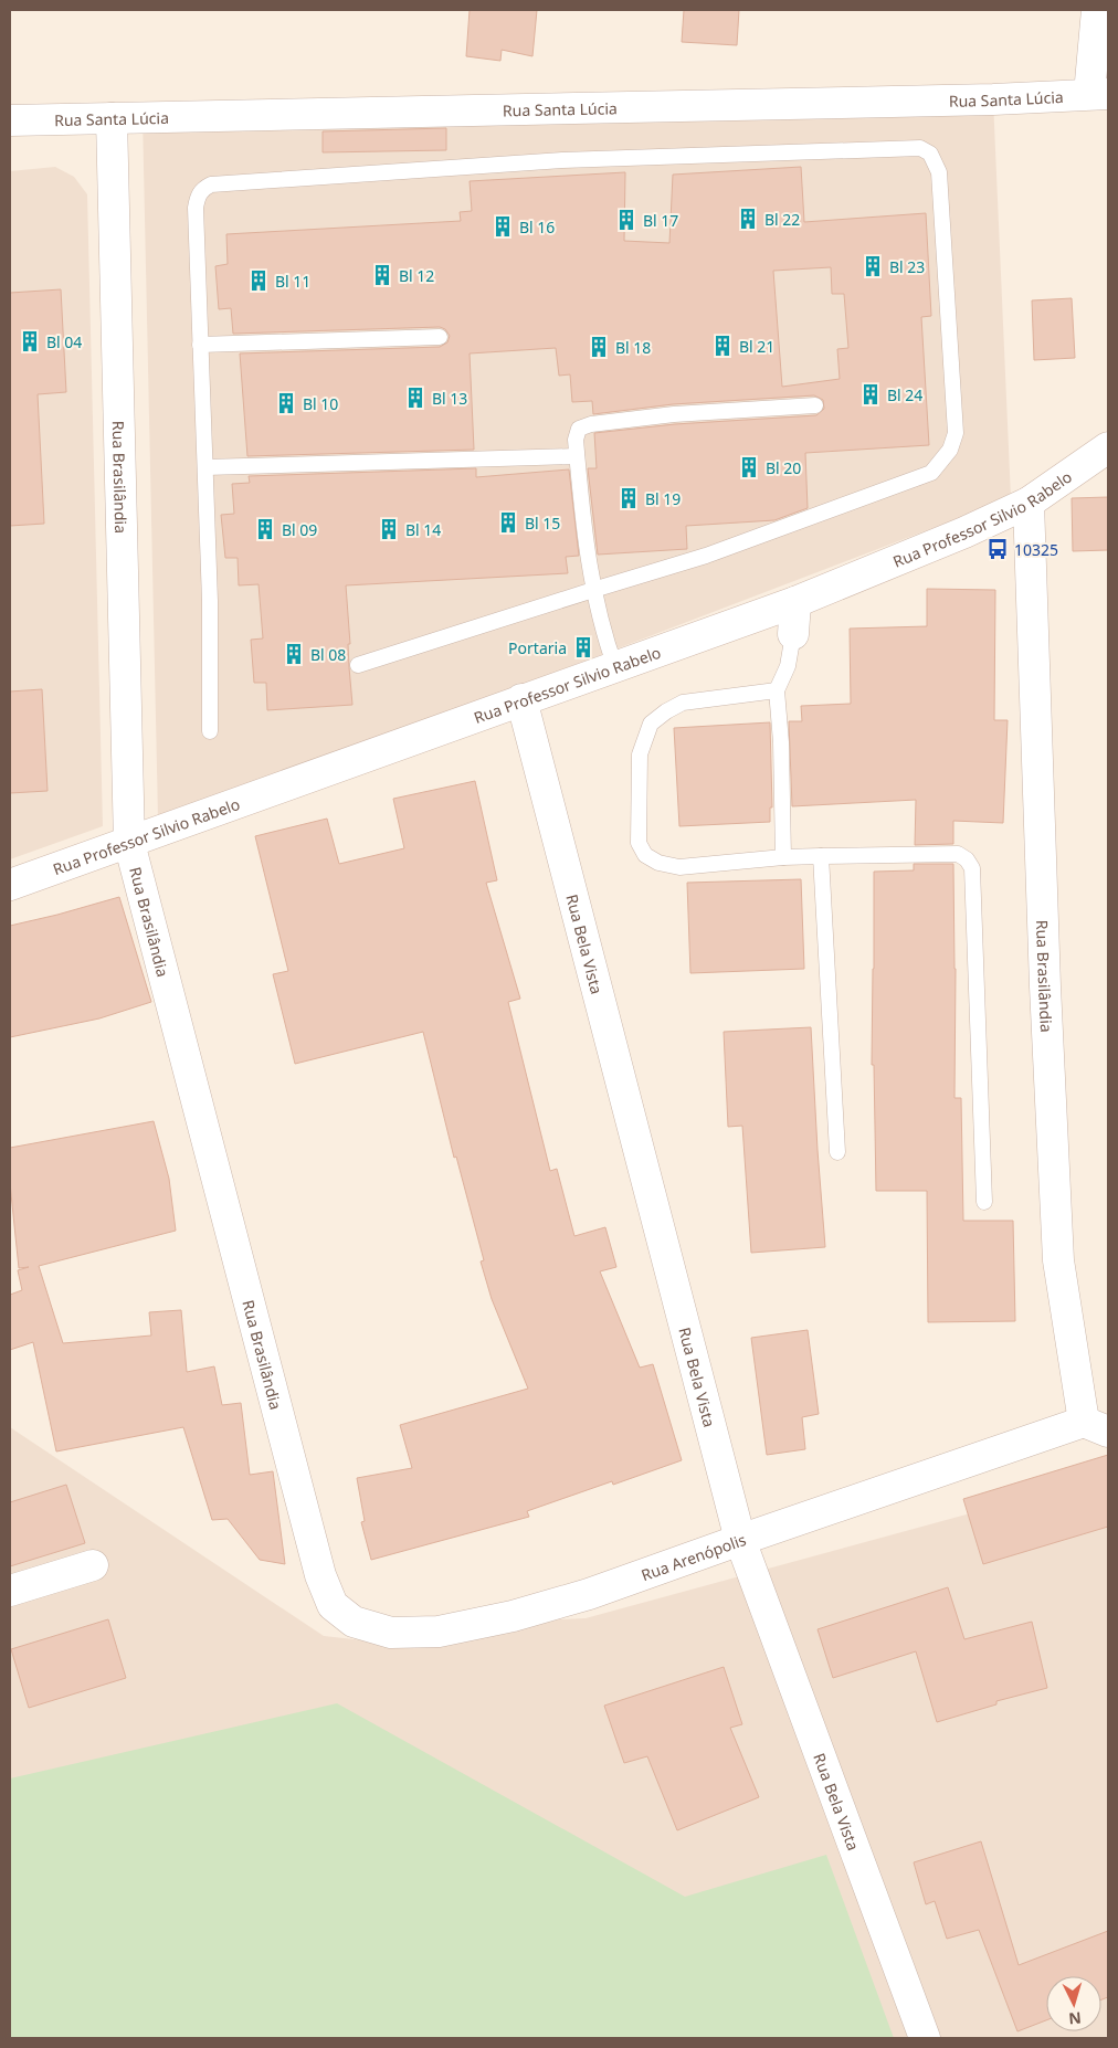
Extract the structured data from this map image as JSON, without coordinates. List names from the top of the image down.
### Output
{
  "streets": {
    "street": [
      "Rua Santa Lúcia",
      "Rua Brasilândia",
      "Rua Professor Silvio Rabelo",
      "Rua Bela Vista",
      "Rua Arenópolis"
    ]
  },
  "crossings": [
    ["Rua Santa Lúcia", "Rua Brasilândia"],
    ["Rua Brasilândia", "Rua Professor Silvio Rabelo"],
    ["Rua Brasilândia", "Rua Arenópolis"],
    ["Rua Professor Silvio Rabelo", "Rua Bela Vista"],
    ["Rua Bela Vista", "Rua Arenópolis"]
  ],
  "places": {
    "building": [
      "Bl 22",
      "Bl 17",
      "Bl 16",
      "Bl 23",
      "Bl 12",
      "Bl 11",
      "Bl 04",
      "Bl 21",
      "Bl 18",
      "Bl 24",
      "Bl 13",
      "Bl 10",
      "Bl 20",
      "Bl 19",
      "Bl 15",
      "Bl 09",
      "Bl 14",
      "Portaria",
      "Bl 08"
    ],
    "bus stop": ["10325"]
  },
  "north": "bottom"
}
